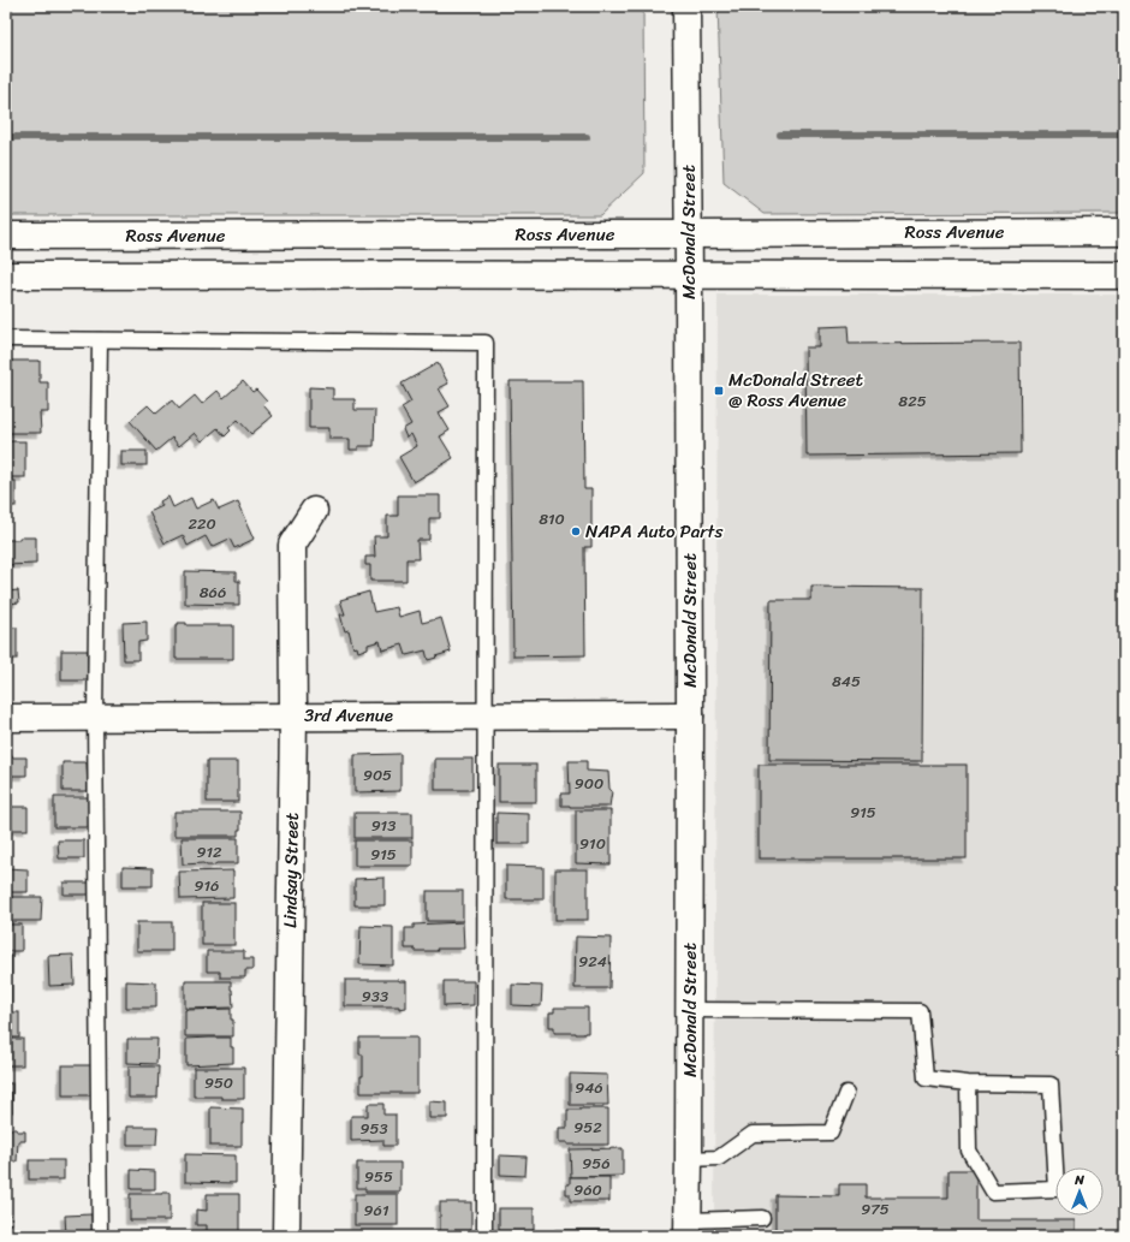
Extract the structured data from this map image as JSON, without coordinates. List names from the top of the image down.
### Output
{
  "streets": {
    "main road": [
      "McDonald Street",
      "Ross Avenue",
      "3rd Avenue",
      "Lindsay Street"
    ]
  },
  "crossings": [
    ["McDonald Street", "Ross Avenue"],
    ["McDonald Street", "3rd Avenue"],
    ["3rd Avenue", "Lindsay Street"]
  ],
  "places": {
    "transit": ["McDonald Street @ Ross Avenue"],
    "other": ["NAPA Auto Parts"]
  },
  "house_numbers": [
    "825",
    "810",
    "220",
    "866",
    "845",
    "905",
    "900",
    "915",
    "913",
    "910",
    "912",
    "915",
    "916",
    "924",
    "933",
    "950",
    "946",
    "952",
    "953",
    "956",
    "955",
    "960",
    "975",
    "961"
  ],
  "north": "top"
}
